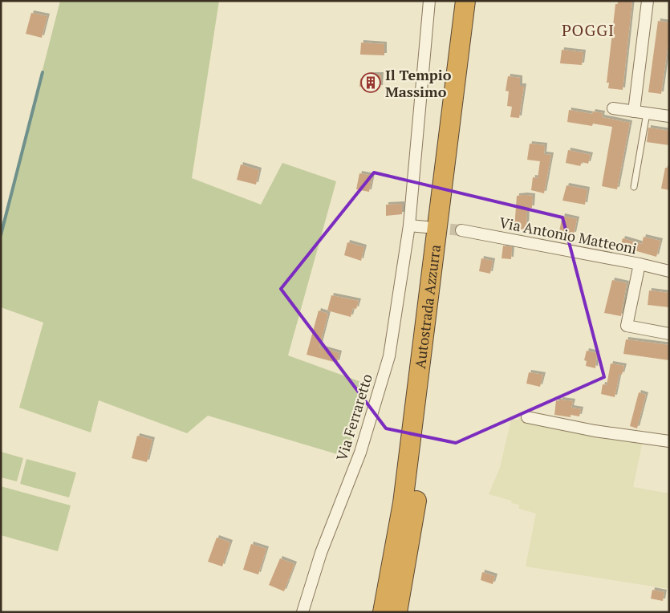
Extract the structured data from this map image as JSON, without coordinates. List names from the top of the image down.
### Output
{
  "streets": {
    "highway": ["Autostrada Azzurra"],
    "street": ["Via Antonio Matteoni", "Via Ferraretto"]
  },
  "districts": ["POGGI"],
  "places": {
    "building": ["Il Tempio Massimo"]
  }
}
